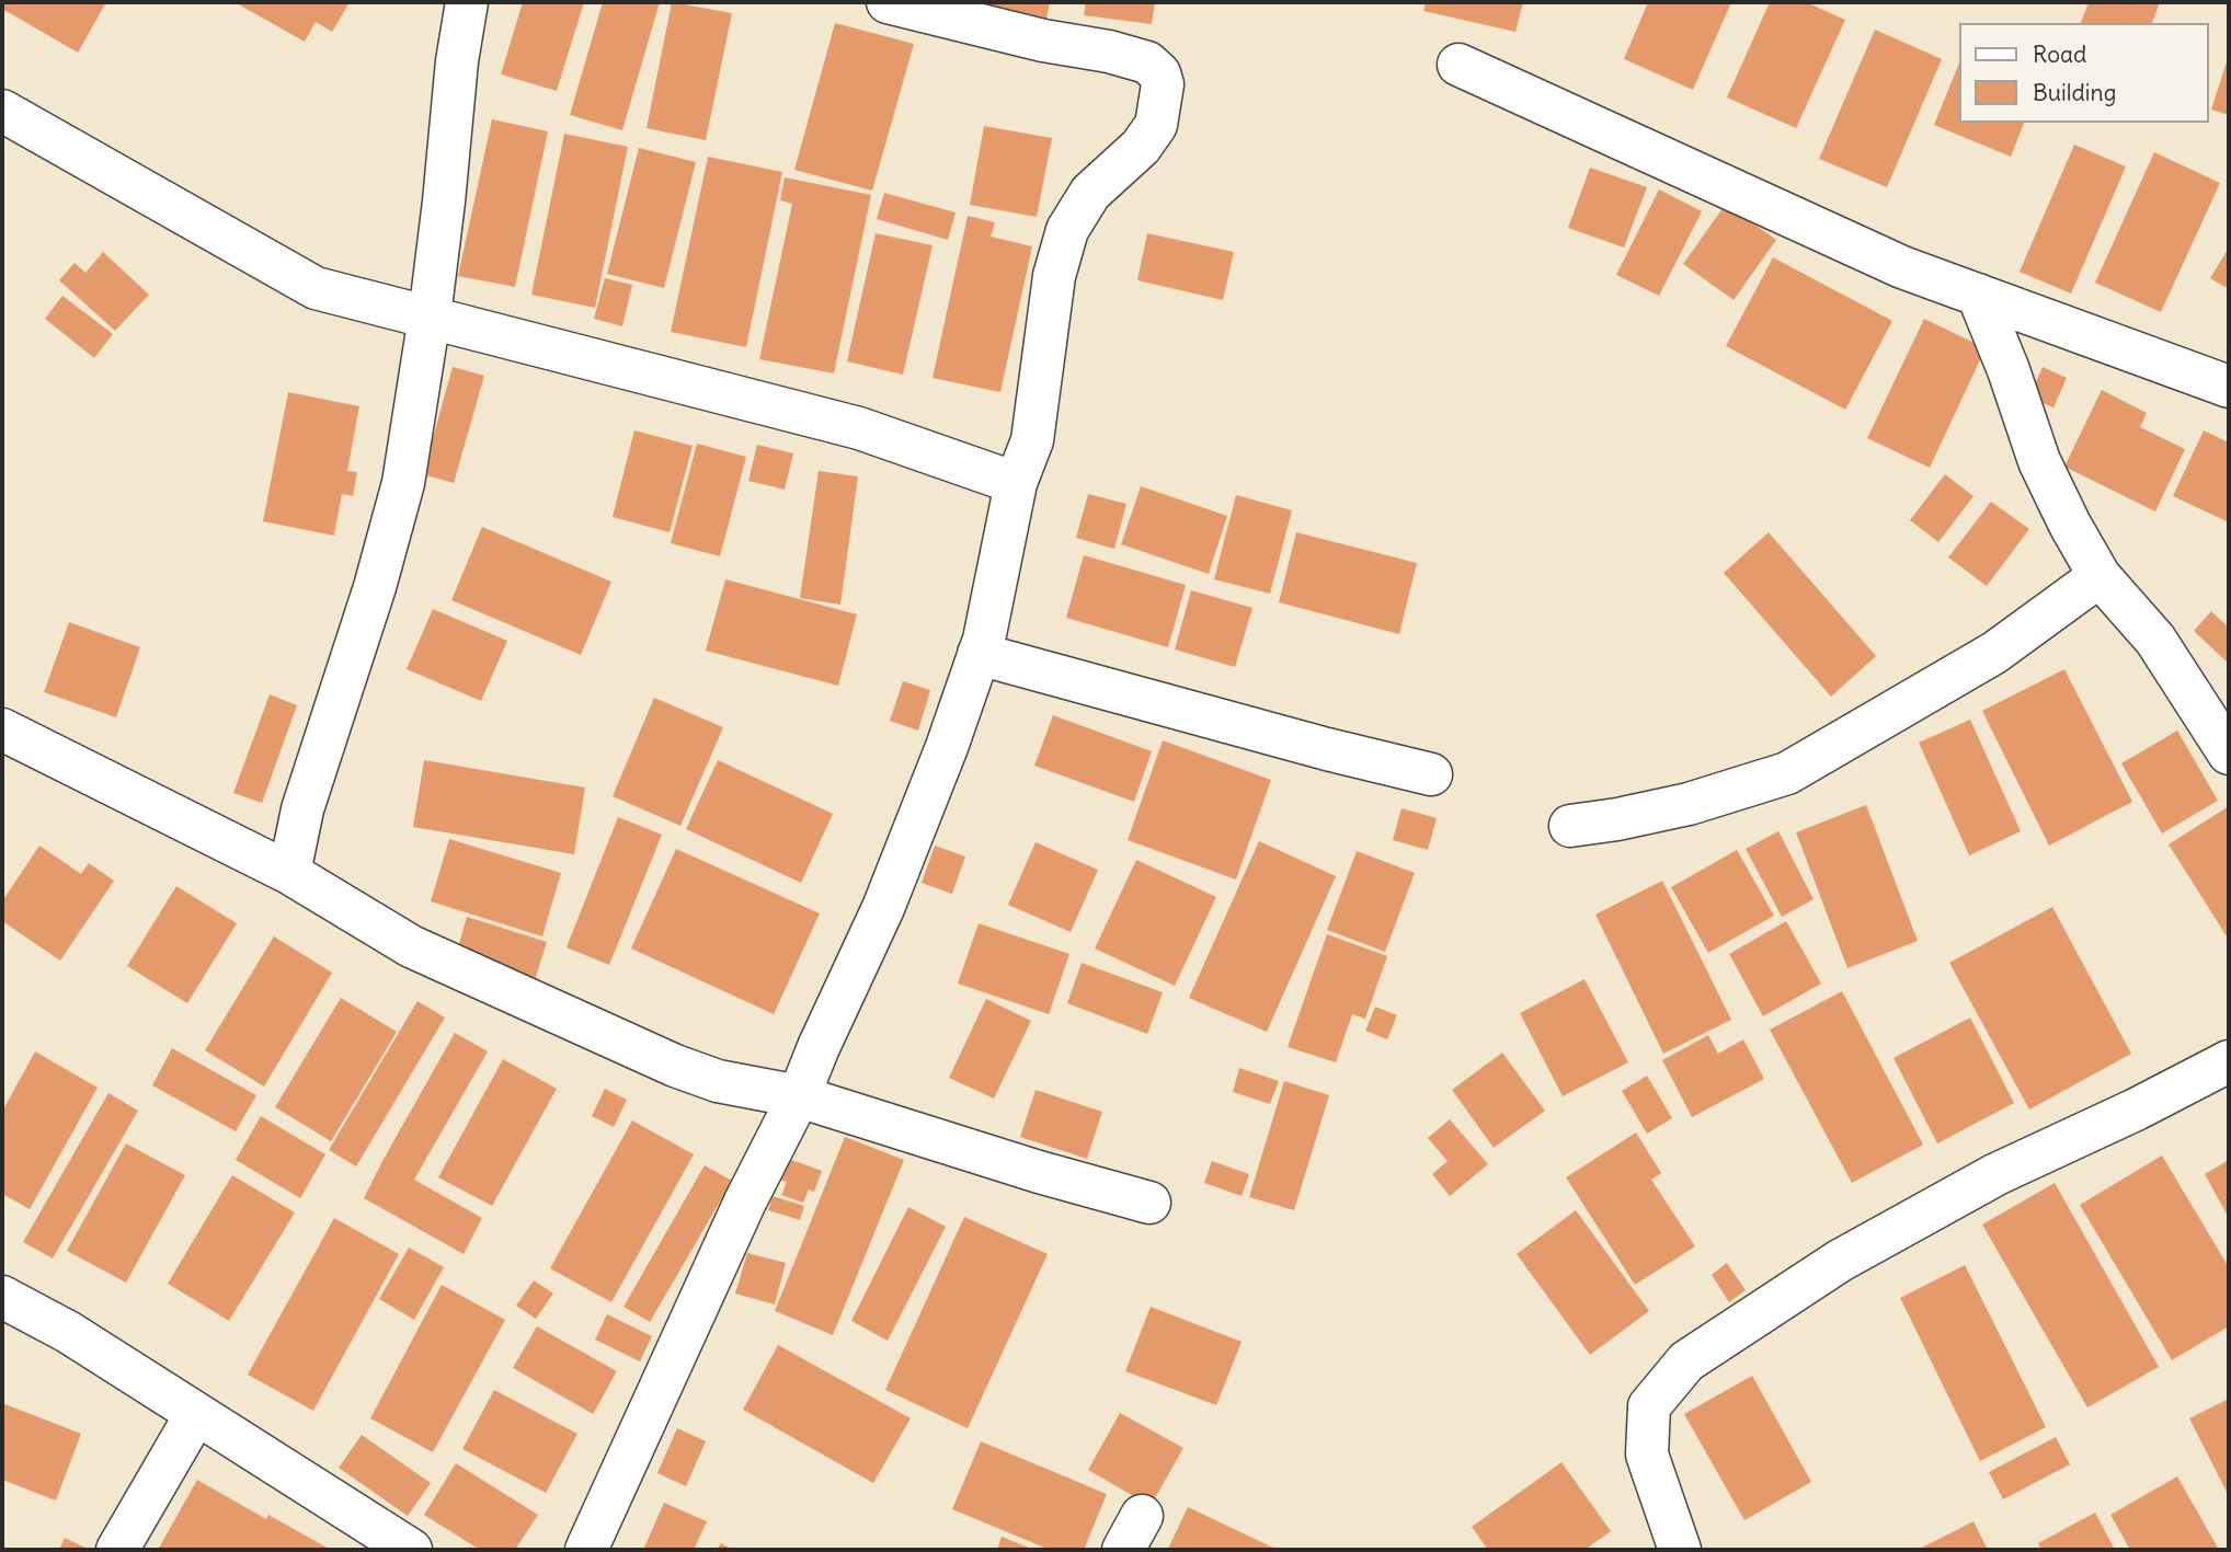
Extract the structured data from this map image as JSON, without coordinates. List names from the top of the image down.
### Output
{
  "legend": ["Road", "Building"]
}
